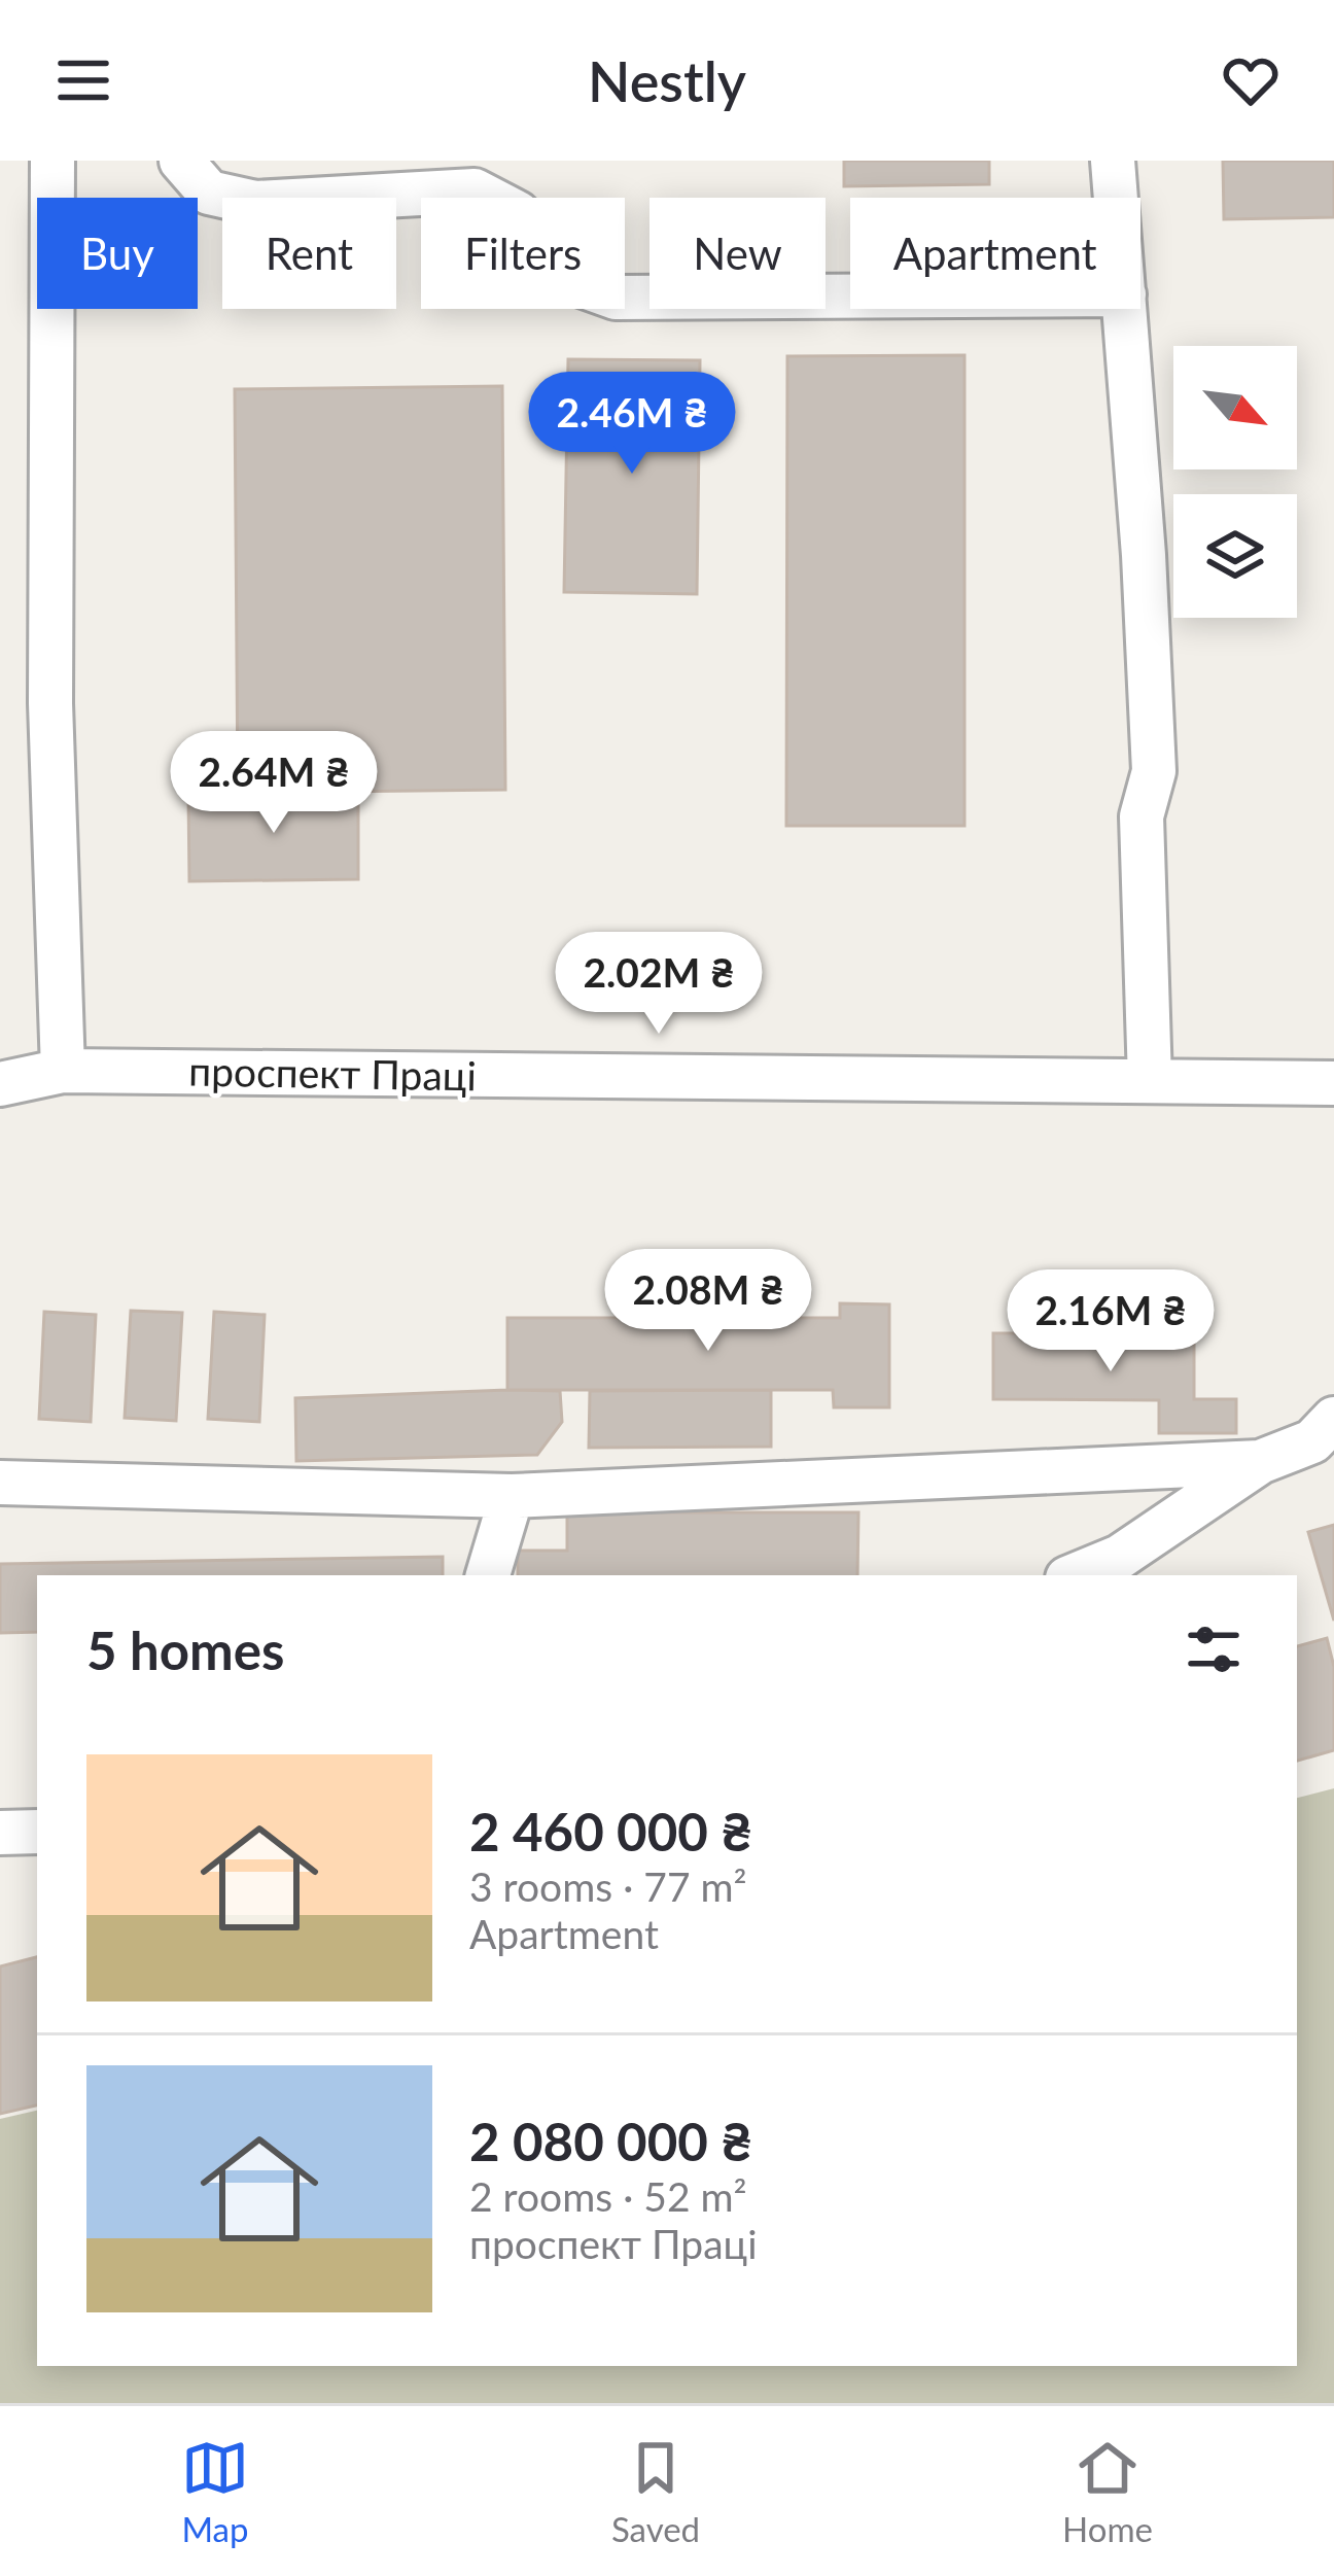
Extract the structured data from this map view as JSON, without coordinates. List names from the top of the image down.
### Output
{
  "streets": {
    "street": ["проспект Праці"]
  },
  "north": "bottom right",
  "page": {
    "header": "Nestly",
    "chip": [
      "Buy",
      "Rent",
      "Filters",
      "New",
      "Apartment"
    ],
    "price": [
      "2.46M ₴",
      "2.64M ₴",
      "2.02M ₴",
      "2.08M ₴",
      "2.16M ₴"
    ],
    "heading": "5 homes",
    "list": [
      {
        "name": "2 460 000 ₴",
        "note": "3 rooms · 77 m² · Apartment"
      },
      {
        "name": "2 080 000 ₴",
        "note": "2 rooms · 52 m² · проспект Праці"
      }
    ],
    "tabs": ["Map", "Saved", "Home"]
  }
}
